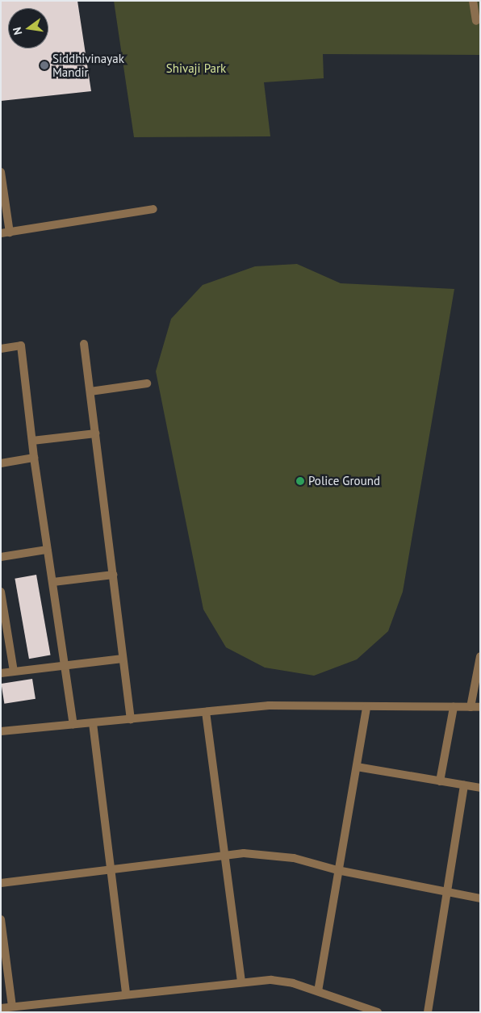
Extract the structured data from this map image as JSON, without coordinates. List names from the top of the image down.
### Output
{
  "parks": ["Shivaji Park"],
  "places": ["Siddhivinayak Mandir", "Police Ground"],
  "north": "left"
}
